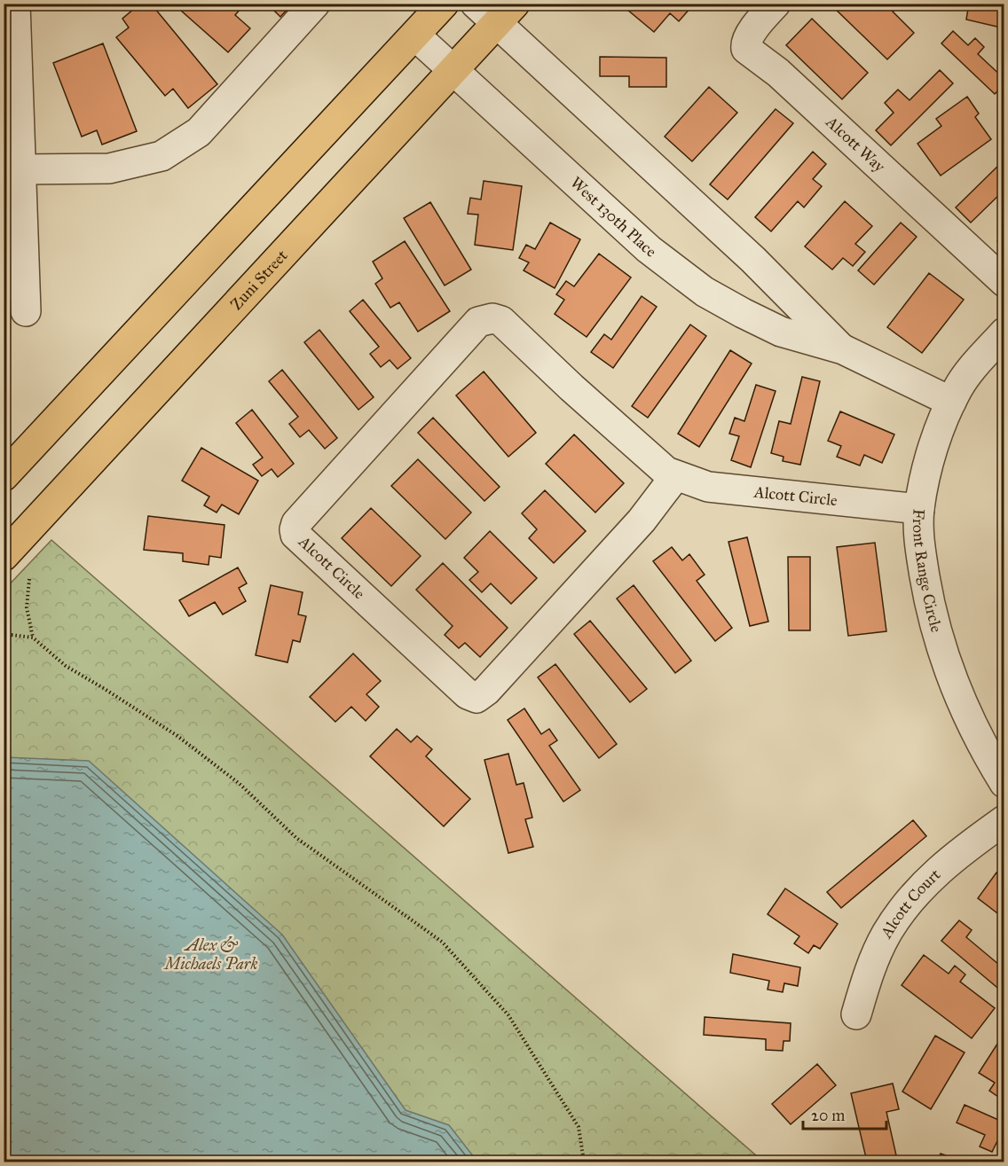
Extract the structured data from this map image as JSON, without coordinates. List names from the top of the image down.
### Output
{
  "streets": {
    "main road": ["Zuni Street"],
    "street": [
      "Alcott Way",
      "West 130th Place",
      "Alcott Circle",
      "Front Range Circle",
      "Alcott Court"
    ]
  },
  "crossings": [
    ["West 130th Place", "Zuni Street"],
    ["West 130th Place", "Front Range Circle"],
    ["Alcott Circle", "Front Range Circle"]
  ],
  "parks": ["Alex & Michaels Park"],
  "scale_bar": "20 m"
}
